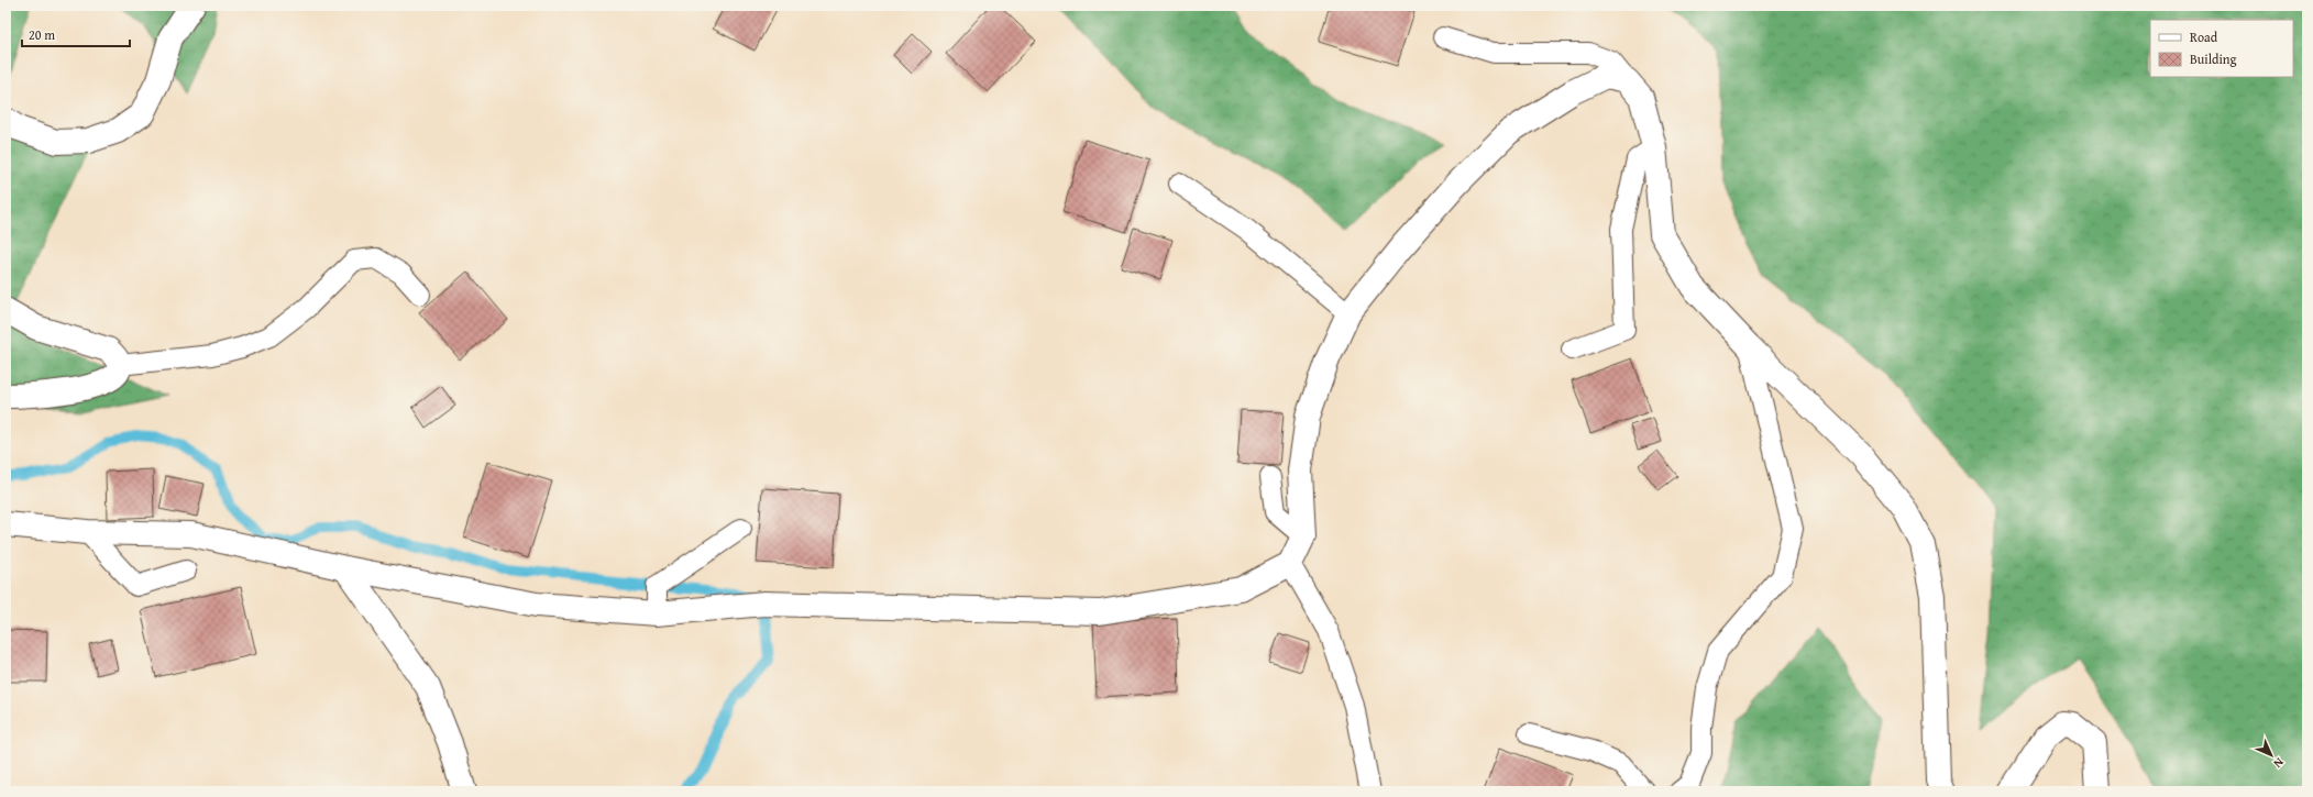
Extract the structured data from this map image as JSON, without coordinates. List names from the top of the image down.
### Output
{
  "legend": ["Road", "Building"],
  "scale_bar": "20 m",
  "north": "bottom right"
}
